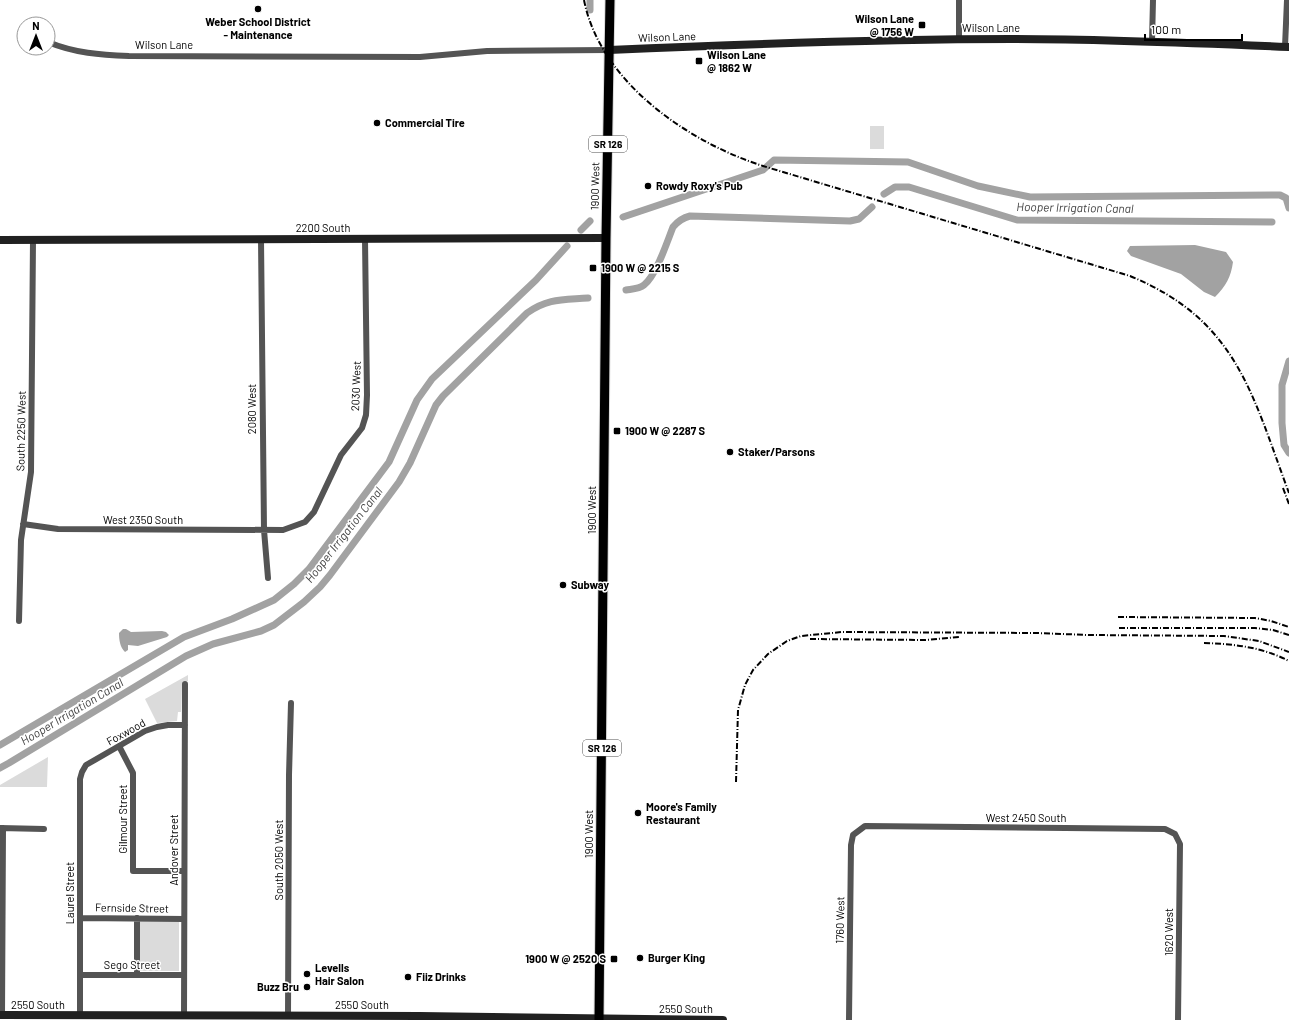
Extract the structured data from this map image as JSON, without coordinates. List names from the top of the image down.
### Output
{
  "streets": {
    "main road": ["SR 126", "1900 West"],
    "street": [
      "Wilson Lane",
      "2200 South",
      "2030 West",
      "2080 West",
      "South 2250 West",
      "West 2350 South",
      "Foxwood",
      "West 2450 South",
      "Gilmour Street",
      "Andover Street",
      "South 2050 West",
      "Laurel Street",
      "Fernside Street",
      "1760 West",
      "1620 West",
      "Sego Street",
      "2550 South"
    ]
  },
  "crossings": [
    ["Wilson Lane", "1900 West"],
    ["1900 West", "2200 South"],
    ["1900 West", "2550 South"],
    ["2200 South", "2030 West"],
    ["2200 South", "2080 West"],
    ["2200 South", "South 2250 West"],
    ["2030 West", "2080 West"],
    ["2030 West", "West 2350 South"],
    ["2080 West", "West 2350 South"],
    ["South 2250 West", "West 2350 South"],
    ["Foxwood", "Gilmour Street"],
    ["Foxwood", "Andover Street"],
    ["Foxwood", "Laurel Street"],
    ["West 2450 South", "1760 West"],
    ["West 2450 South", "1620 West"],
    ["Gilmour Street", "Andover Street"],
    ["Andover Street", "Fernside Street"],
    ["Andover Street", "Sego Street"],
    ["Andover Street", "2550 South"],
    ["South 2050 West", "2550 South"],
    ["Laurel Street", "Fernside Street"],
    ["Laurel Street", "Sego Street"],
    ["Laurel Street", "2550 South"]
  ],
  "water": ["Hooper Irrigation Canal"],
  "places": {
    "other": [
      "Weber School District - Maintenance",
      "Commercial Tire",
      "Rowdy Roxy's Pub",
      "Staker/Parsons",
      "Subway",
      "Moore's Family Restaurant",
      "Burger King",
      "Levells Hair Salon",
      "Fiiz Drinks",
      "Buzz Bru"
    ],
    "transit": [
      "Wilson Lane @ 1756 W",
      "Wilson Lane @ 1862 W",
      "1900 W @ 2215 S",
      "1900 W @ 2287 S",
      "1900 W @ 2520 S"
    ]
  },
  "scale_bar": "100 m",
  "north": "top"
}
